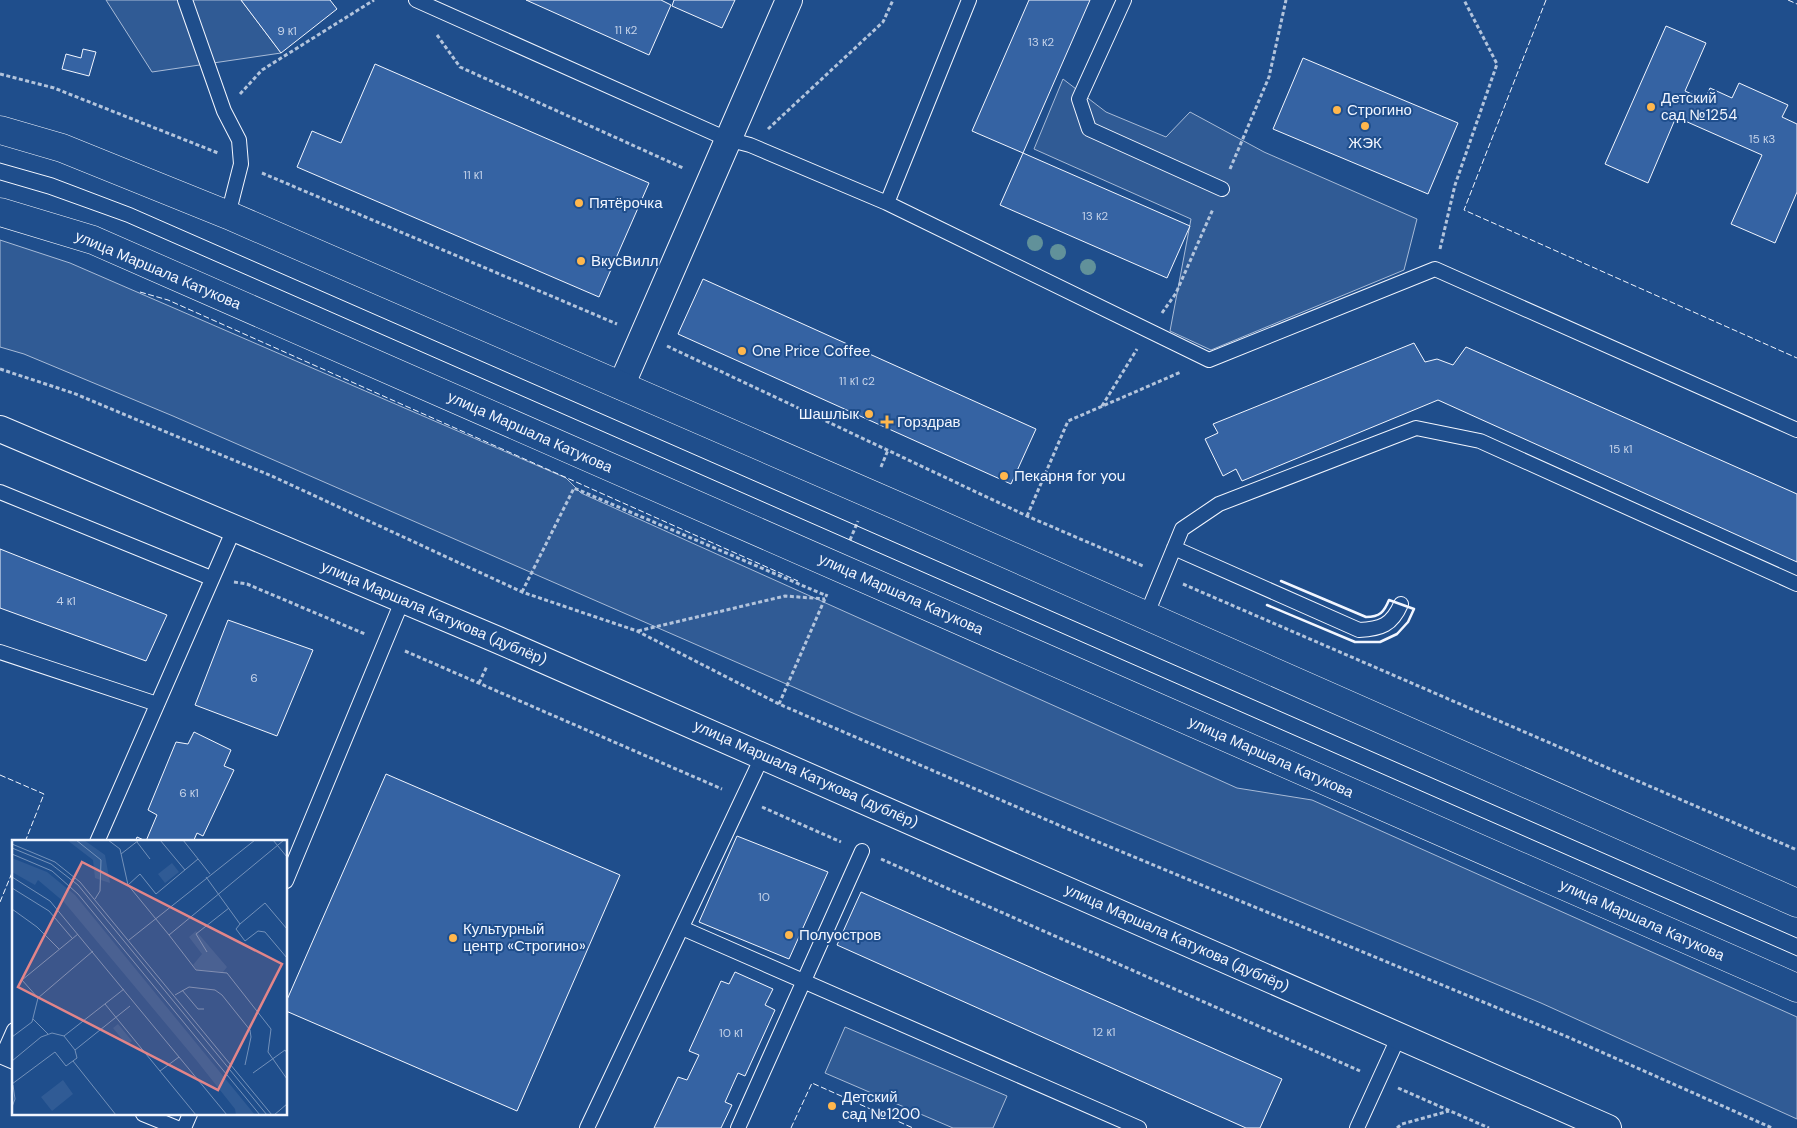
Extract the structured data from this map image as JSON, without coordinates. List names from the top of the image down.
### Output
{
  "streets": {
    "main road": ["улица Маршала Катукова"],
    "street": ["улица Маршала Катукова (дублёр)"]
  },
  "places": {
    "other": [
      "Детский сад №1254",
      "Строгино",
      "ЖЭК",
      "Пятёрочка",
      "ВкусВилл",
      "One Price Coffee",
      "Шашлык",
      "Пекарня for you",
      "Полуостров",
      "Культурный центр «Строгино»",
      "Детский сад №1200"
    ],
    "health": ["Горздрав"]
  },
  "house_numbers": [
    "11 к2",
    "9 к1",
    "13 к2",
    "15 к3",
    "11 к1",
    "13 к2",
    "11 к1 с2",
    "15 к1",
    "4 к1",
    "6",
    "6 к1",
    "10",
    "12 к1",
    "10 к1"
  ]
}
